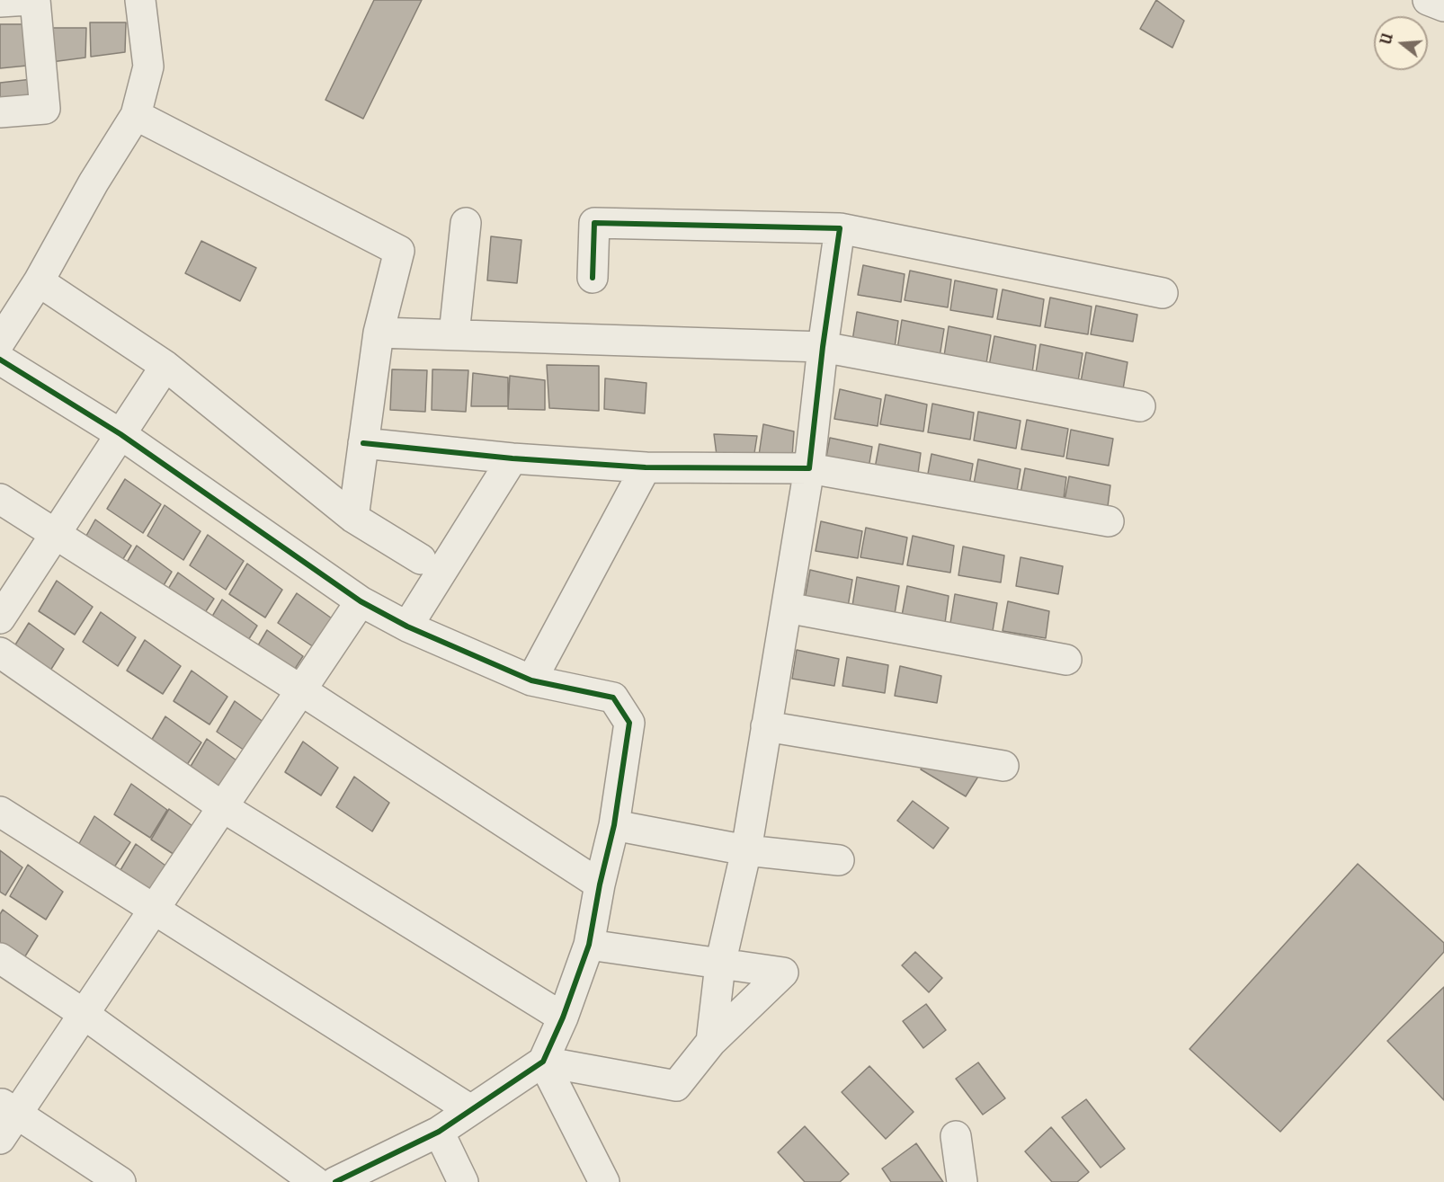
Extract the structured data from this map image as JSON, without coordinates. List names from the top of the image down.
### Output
{
  "north": "left"
}
